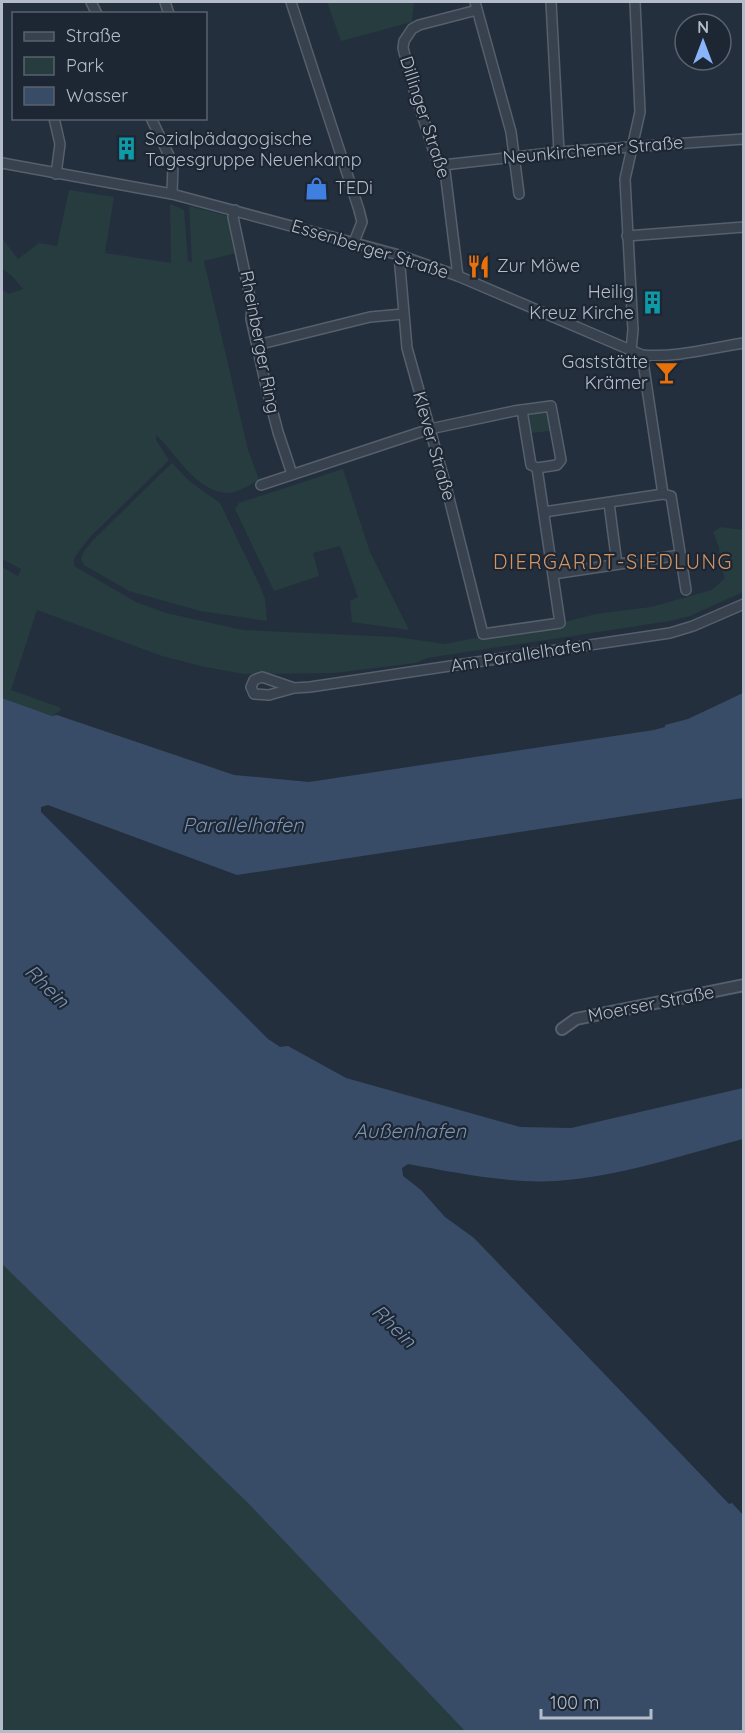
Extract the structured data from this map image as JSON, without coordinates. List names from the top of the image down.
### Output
{
  "streets": {
    "street": [
      "Dillinger Straße",
      "Neunkirchener Straße",
      "Essenberger Straße",
      "Rheinberger Ring",
      "Klever Straße",
      "Am Parallelhafen",
      "Moerser Straße"
    ]
  },
  "crossings": [
    ["Dillinger Straße", "Neunkirchener Straße"],
    ["Dillinger Straße", "Essenberger Straße"],
    ["Essenberger Straße", "Rheinberger Ring"],
    ["Essenberger Straße", "Klever Straße"]
  ],
  "districts": ["DIERGARDT-SIEDLUNG"],
  "water": ["Parallelhafen", "Rhein", "Außenhafen"],
  "places": {
    "building": ["Sozialpädagogische Tagesgruppe Neuenkamp", "Heilig Kreuz Kirche"],
    "shop": ["TEDi"],
    "restaurant": ["Zur Möwe"],
    "bar": ["Gaststätte Krämer"]
  },
  "legend": ["Straße", "Park", "Wasser"],
  "scale_bar": "100 m",
  "north": "top"
}
